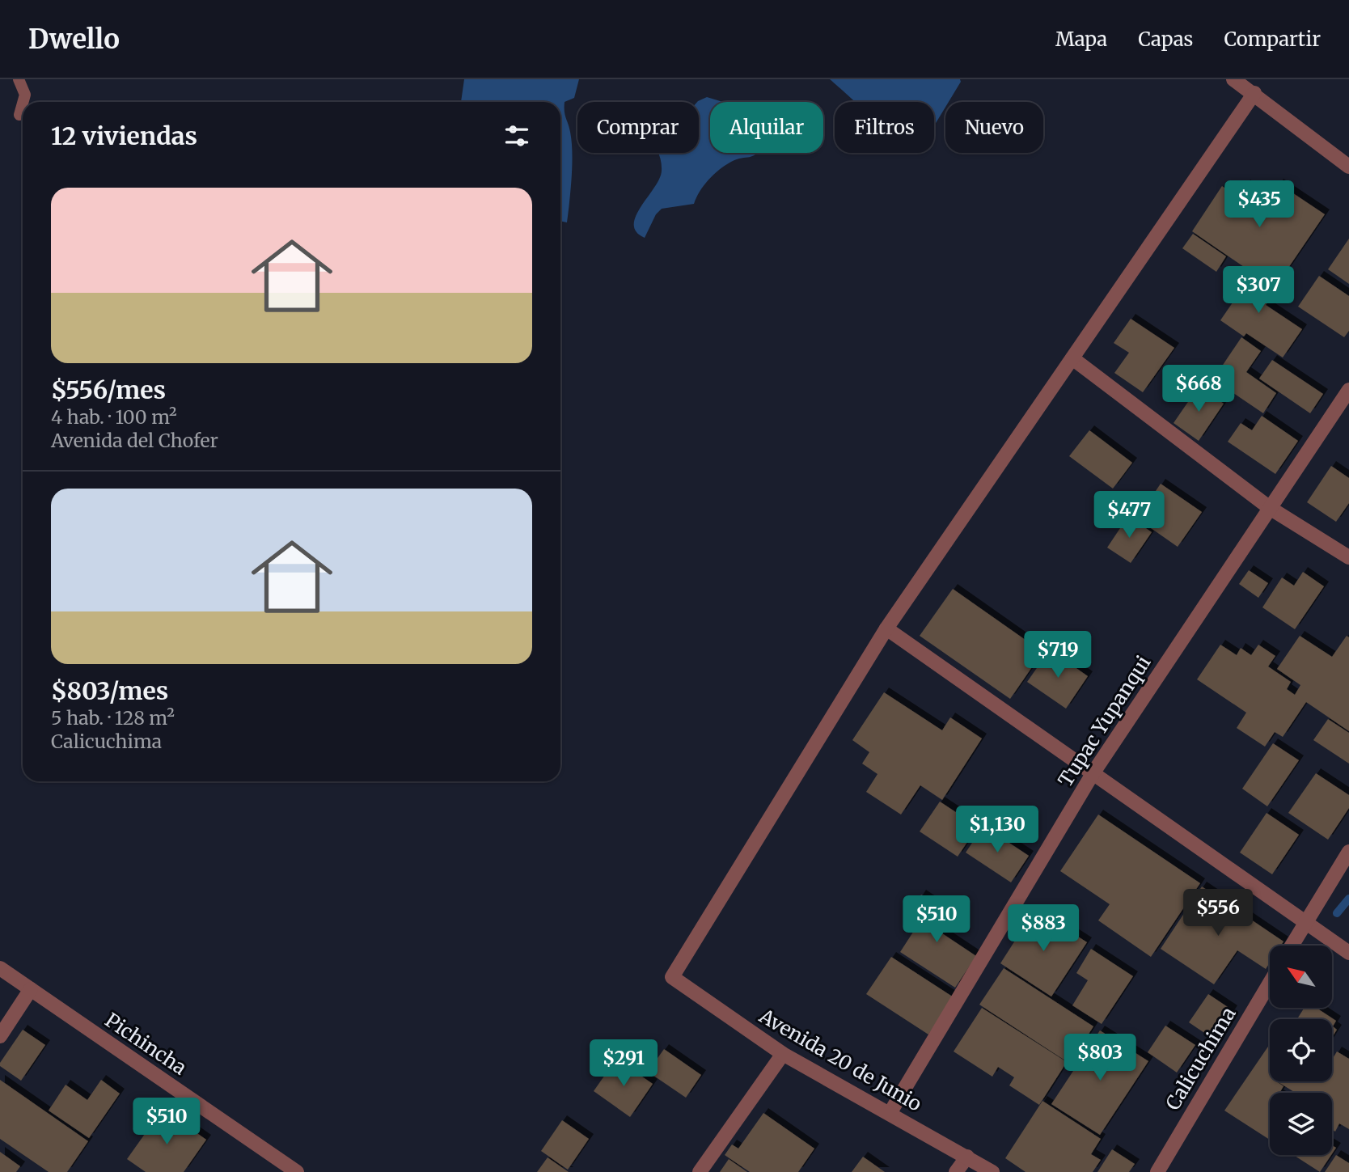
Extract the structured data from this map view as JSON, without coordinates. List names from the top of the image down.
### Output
{
  "streets": {
    "street": [
      "Tupac Yupanqui",
      "Pichincha",
      "Calicuchima",
      "Avenida 20 de Junio"
    ]
  },
  "crossings": [
    ["Tupac Yupanqui", "Avenida 20 de Junio"]
  ],
  "north": "top left",
  "page": {
    "header": "Dwello",
    "nav": ["Mapa", "Capas", "Compartir"],
    "chip": [
      "Comprar",
      "Alquilar",
      "Filtros",
      "Nuevo"
    ],
    "heading": "12 viviendas",
    "list": [
      {
        "name": "$556/mes",
        "note": "4 hab. · 100 m² · Avenida del Chofer"
      },
      {
        "name": "$803/mes",
        "note": "5 hab. · 128 m² · Calicuchima"
      }
    ],
    "price": [
      "$435",
      "$307",
      "$668",
      "$477",
      "$719",
      "$1,130",
      "$556",
      "$510",
      "$883",
      "$803",
      "$291",
      "$510"
    ]
  }
}
